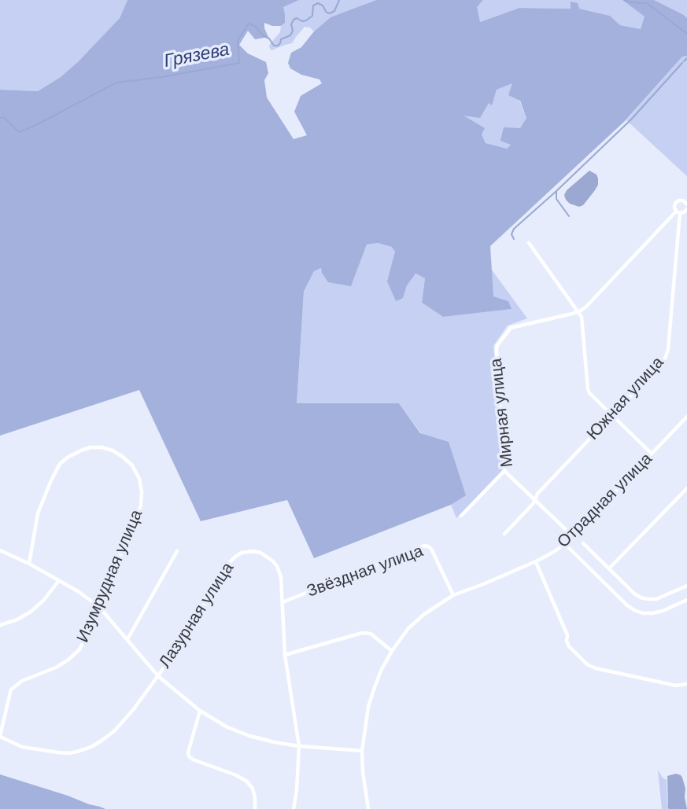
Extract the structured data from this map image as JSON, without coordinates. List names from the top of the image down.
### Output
{
  "streets": {
    "street": [
      "Южная улица",
      "Мирная улица",
      "Отрадная улица",
      "Звёздная улица",
      "Изумрудная улица",
      "Лазурная улица"
    ]
  },
  "crossings": [
    ["Южная улица", "Мирная улица"],
    ["Мирная улица", "Отрадная улица"],
    ["Отрадная улица", "Звёздная улица"],
    ["Звёздная улица", "Лазурная улица"],
    ["Изумрудная улица", "Лазурная улица"]
  ],
  "water": ["Грязева"]
}
